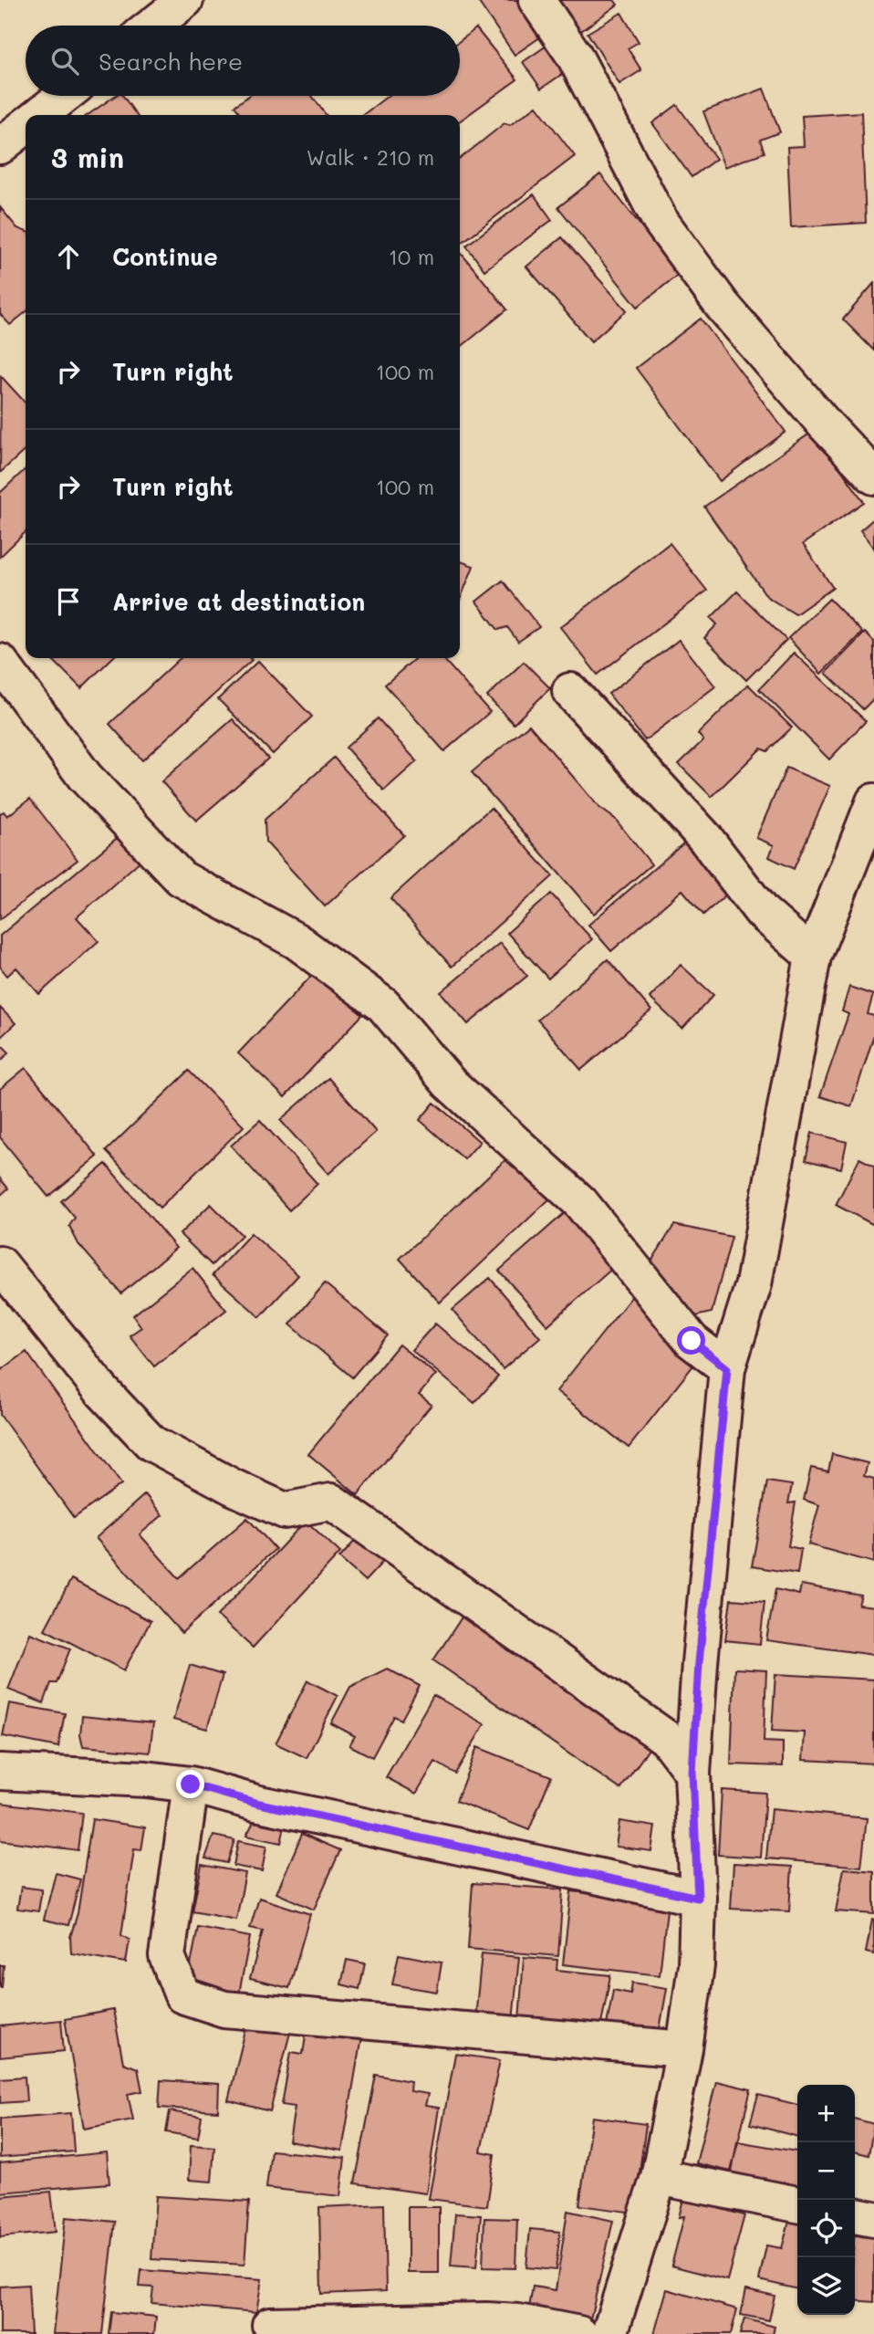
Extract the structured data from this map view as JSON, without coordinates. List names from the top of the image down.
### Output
{
  "page": {
    "search": "Search here",
    "heading": ["3 min", "Walk · 210 m"],
    "list": [
      ["Continue", "10 m"],
      ["Turn right", "100 m"],
      ["Turn right", "100 m"],
      "Arrive at destination"
    ],
    "map_buttons": ["+", "−"]
  }
}
